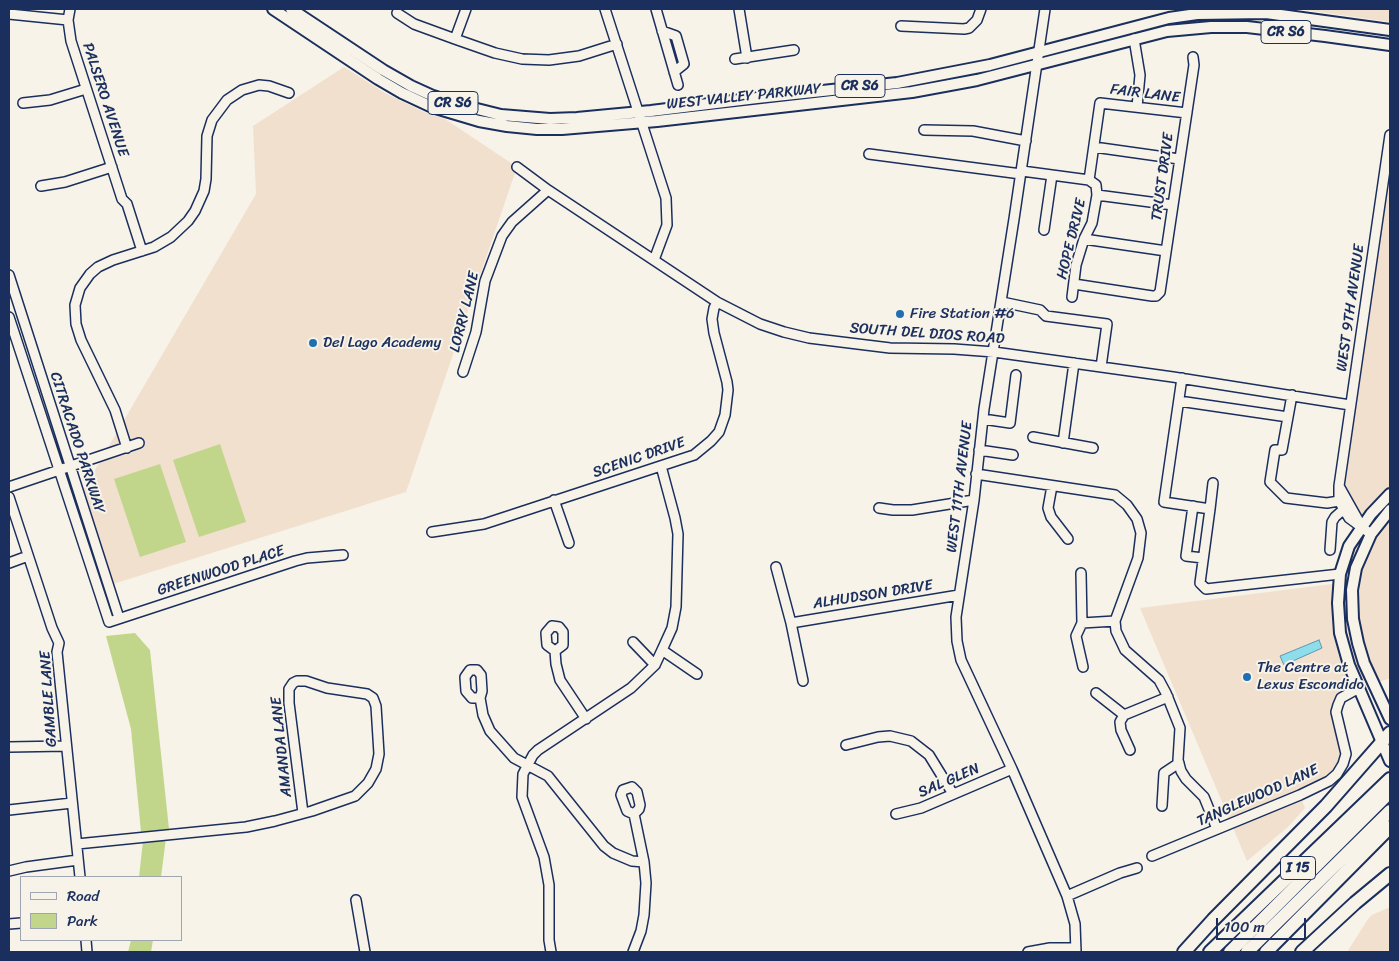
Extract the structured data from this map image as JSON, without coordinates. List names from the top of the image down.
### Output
{
  "streets": {
    "highway": ["I 15"],
    "main road": ["CR S6", "WEST VALLEY PARKWAY"],
    "street": [
      "FAIR LANE",
      "PALSERO AVENUE",
      "TRUST DRIVE",
      "HOPE DRIVE",
      "WEST 9TH AVENUE",
      "LORRY LANE",
      "SOUTH DEL DIOS ROAD",
      "CITRACADO PARKWAY",
      "SCENIC DRIVE",
      "WEST 11TH AVENUE",
      "GREENWOOD PLACE",
      "ALHUDSON DRIVE",
      "GAMBLE LANE",
      "AMANDA LANE",
      "SAL GLEN",
      "TANGLEWOOD LANE"
    ]
  },
  "crossings": [
    ["FAIR LANE", "TRUST DRIVE"],
    ["FAIR LANE", "HOPE DRIVE"],
    ["WEST VALLEY PARKWAY", "WEST 11TH AVENUE"],
    ["TRUST DRIVE", "HOPE DRIVE"],
    ["WEST 9TH AVENUE", "SOUTH DEL DIOS ROAD"],
    ["LORRY LANE", "SOUTH DEL DIOS ROAD"],
    ["SOUTH DEL DIOS ROAD", "SCENIC DRIVE"],
    ["SOUTH DEL DIOS ROAD", "WEST 11TH AVENUE"],
    ["CITRACADO PARKWAY", "GREENWOOD PLACE"],
    ["WEST 11TH AVENUE", "ALHUDSON DRIVE"],
    ["WEST 11TH AVENUE", "SAL GLEN"],
    ["GAMBLE LANE", "AMANDA LANE"]
  ],
  "places": ["Fire Station #6", "Del Lago Academy", "The Centre at Lexus Escondido"],
  "legend": ["Road", "Park"],
  "scale_bar": "100 m"
}
